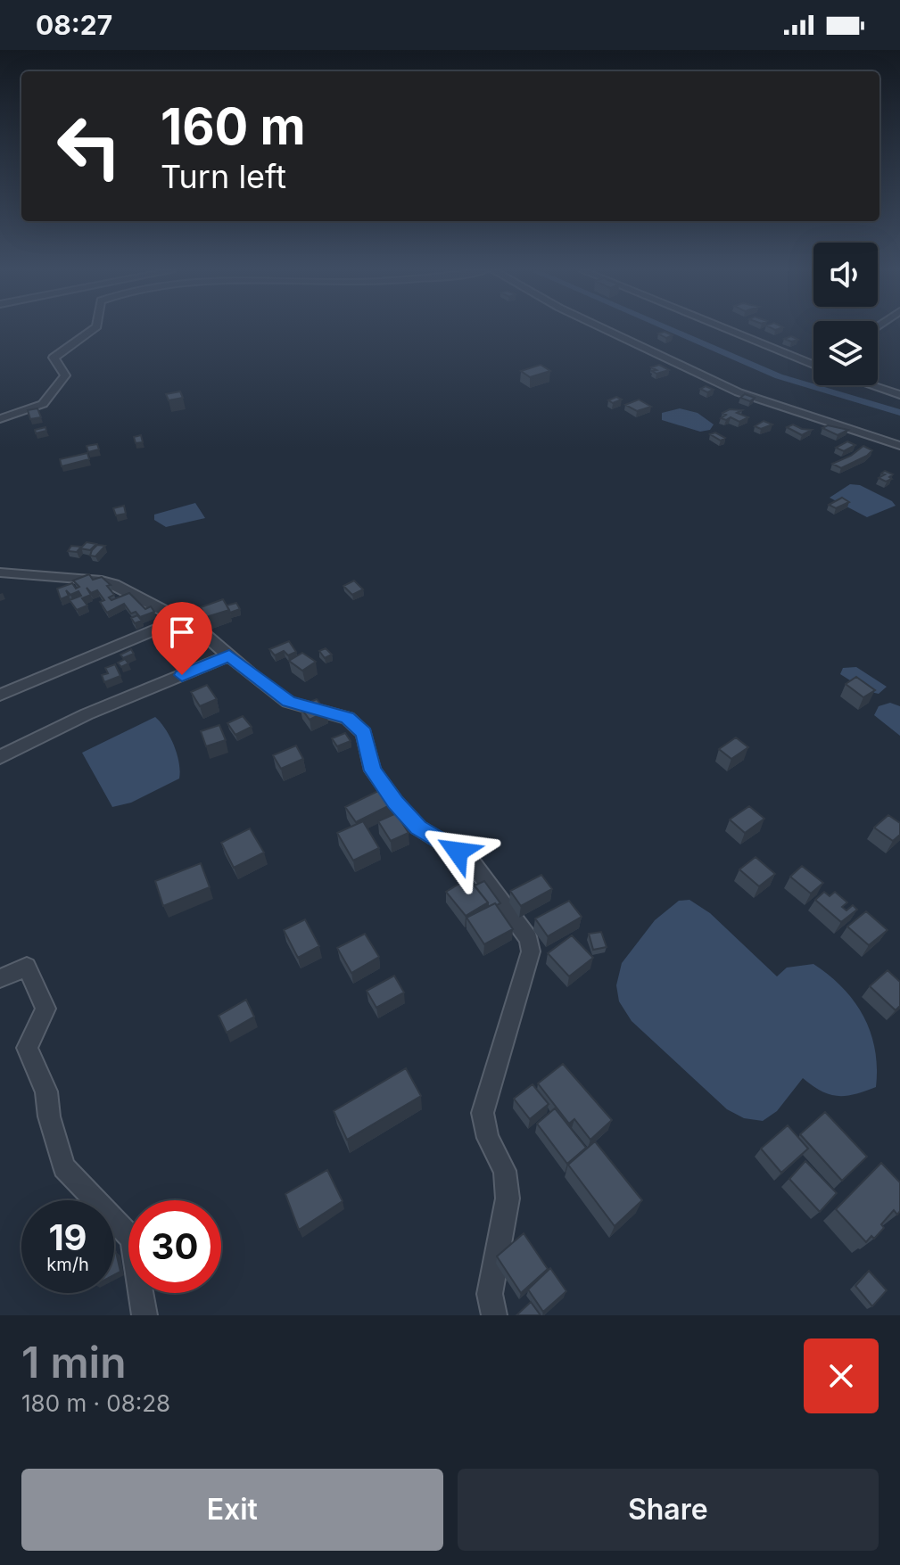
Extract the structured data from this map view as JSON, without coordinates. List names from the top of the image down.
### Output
{
  "page": {
    "status": "08:27",
    "turn": ["160 m", "Turn left"],
    "speed": "19 km/h",
    "limit": "30",
    "heading": ["1 min", "180 m · 08:28"],
    "buttons": ["Exit", "Share"]
  }
}
